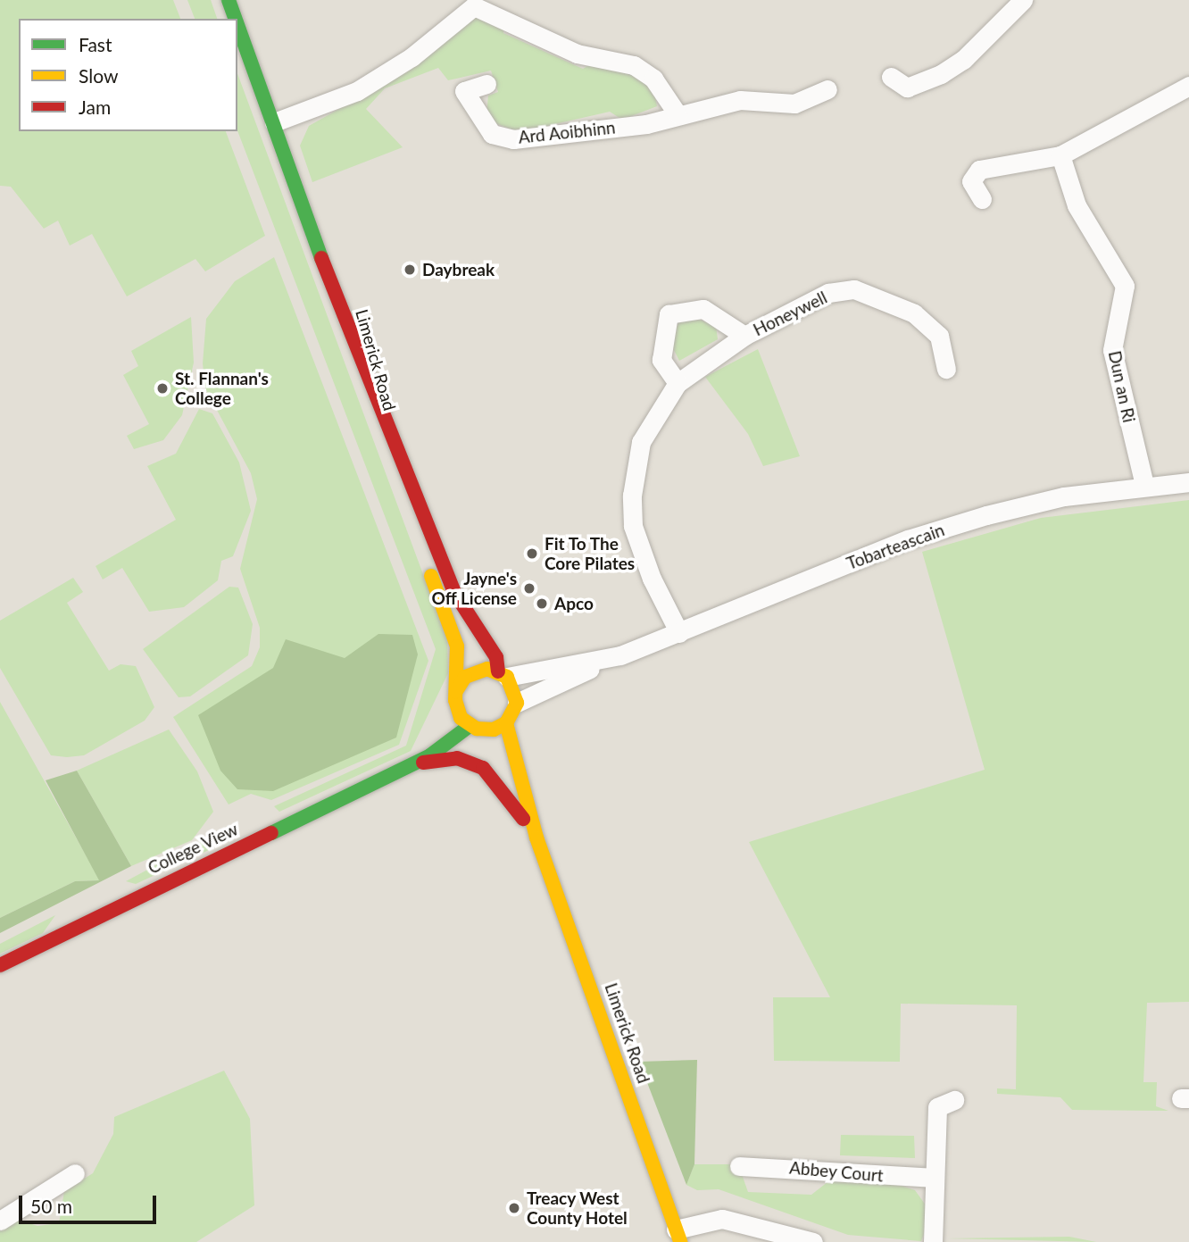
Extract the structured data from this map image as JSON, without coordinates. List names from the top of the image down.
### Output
{
  "streets": {
    "main road": ["Limerick Road", "College View"],
    "street": [
      "Ard Aoibhinn",
      "Honeywell",
      "Dun an Ri",
      "Tobarteascain",
      "Abbey Court"
    ]
  },
  "crossings": [
    ["Honeywell", "Tobarteascain"],
    ["Limerick Road", "Tobarteascain"],
    ["Limerick Road", "College View"],
    ["Dun an Ri", "Tobarteascain"],
    ["Tobarteascain", "College View"]
  ],
  "places": [
    "Daybreak",
    "St. Flannan's College",
    "Fit To The Core Pilates",
    "Jayne's Off License",
    "Apco",
    "Treacy West County Hotel"
  ],
  "legend": ["Fast", "Slow", "Jam"],
  "scale_bar": "50 m"
}
